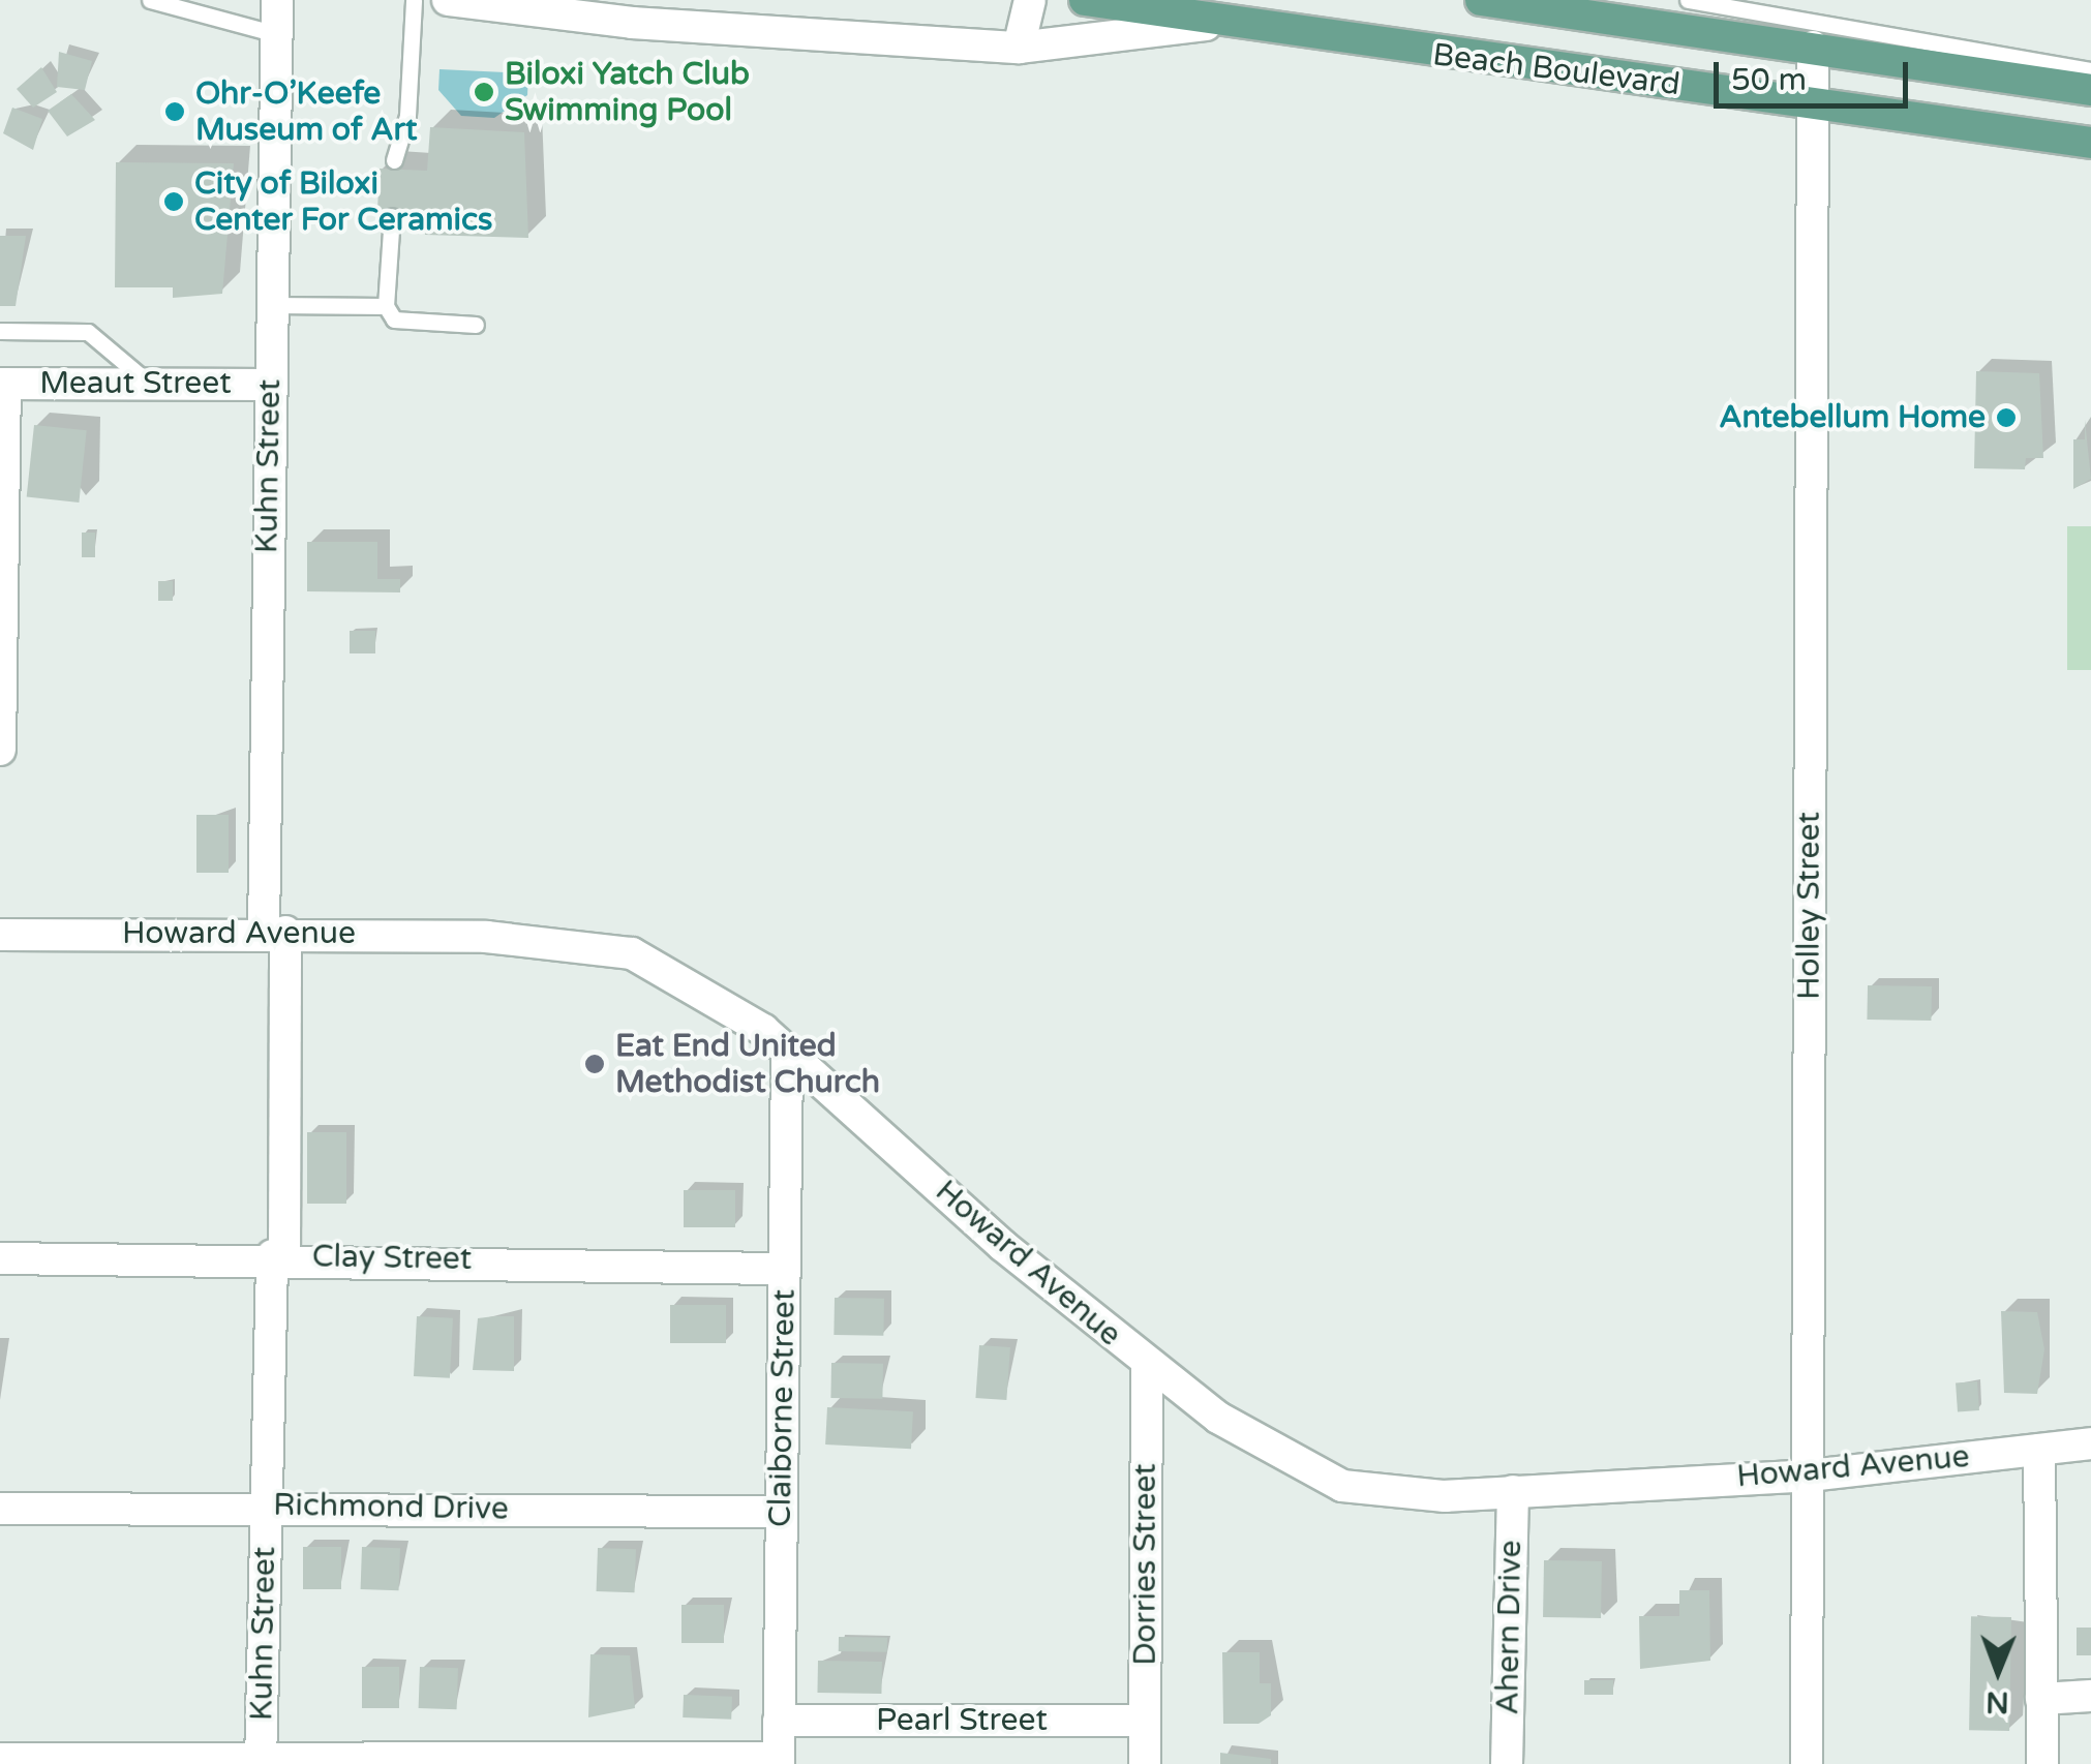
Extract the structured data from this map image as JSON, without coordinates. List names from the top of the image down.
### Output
{
  "streets": {
    "main road": ["Beach Boulevard"],
    "street": [
      "Meaut Street",
      "Kuhn Street",
      "Holley Street",
      "Howard Avenue",
      "Clay Street",
      "Claiborne Street",
      "Richmond Drive",
      "Dorries Street",
      "Ahern Drive",
      "Pearl Street"
    ]
  },
  "crossings": [
    ["Beach Boulevard", "Holley Street"],
    ["Meaut Street", "Kuhn Street"],
    ["Kuhn Street", "Howard Avenue"],
    ["Kuhn Street", "Clay Street"],
    ["Kuhn Street", "Richmond Drive"],
    ["Holley Street", "Howard Avenue"],
    ["Howard Avenue", "Claiborne Street"],
    ["Howard Avenue", "Dorries Street"],
    ["Howard Avenue", "Ahern Drive"],
    ["Clay Street", "Claiborne Street"],
    ["Claiborne Street", "Richmond Drive"],
    ["Claiborne Street", "Pearl Street"],
    ["Dorries Street", "Pearl Street"]
  ],
  "places": [
    "Biloxi Yatch Club Swimming Pool",
    "Ohr-O’Keefe Museum of Art",
    "City of Biloxi Center For Ceramics",
    "Antebellum Home",
    "Eat End United Methodist Church"
  ],
  "scale_bar": "50 m",
  "north": "bottom"
}
